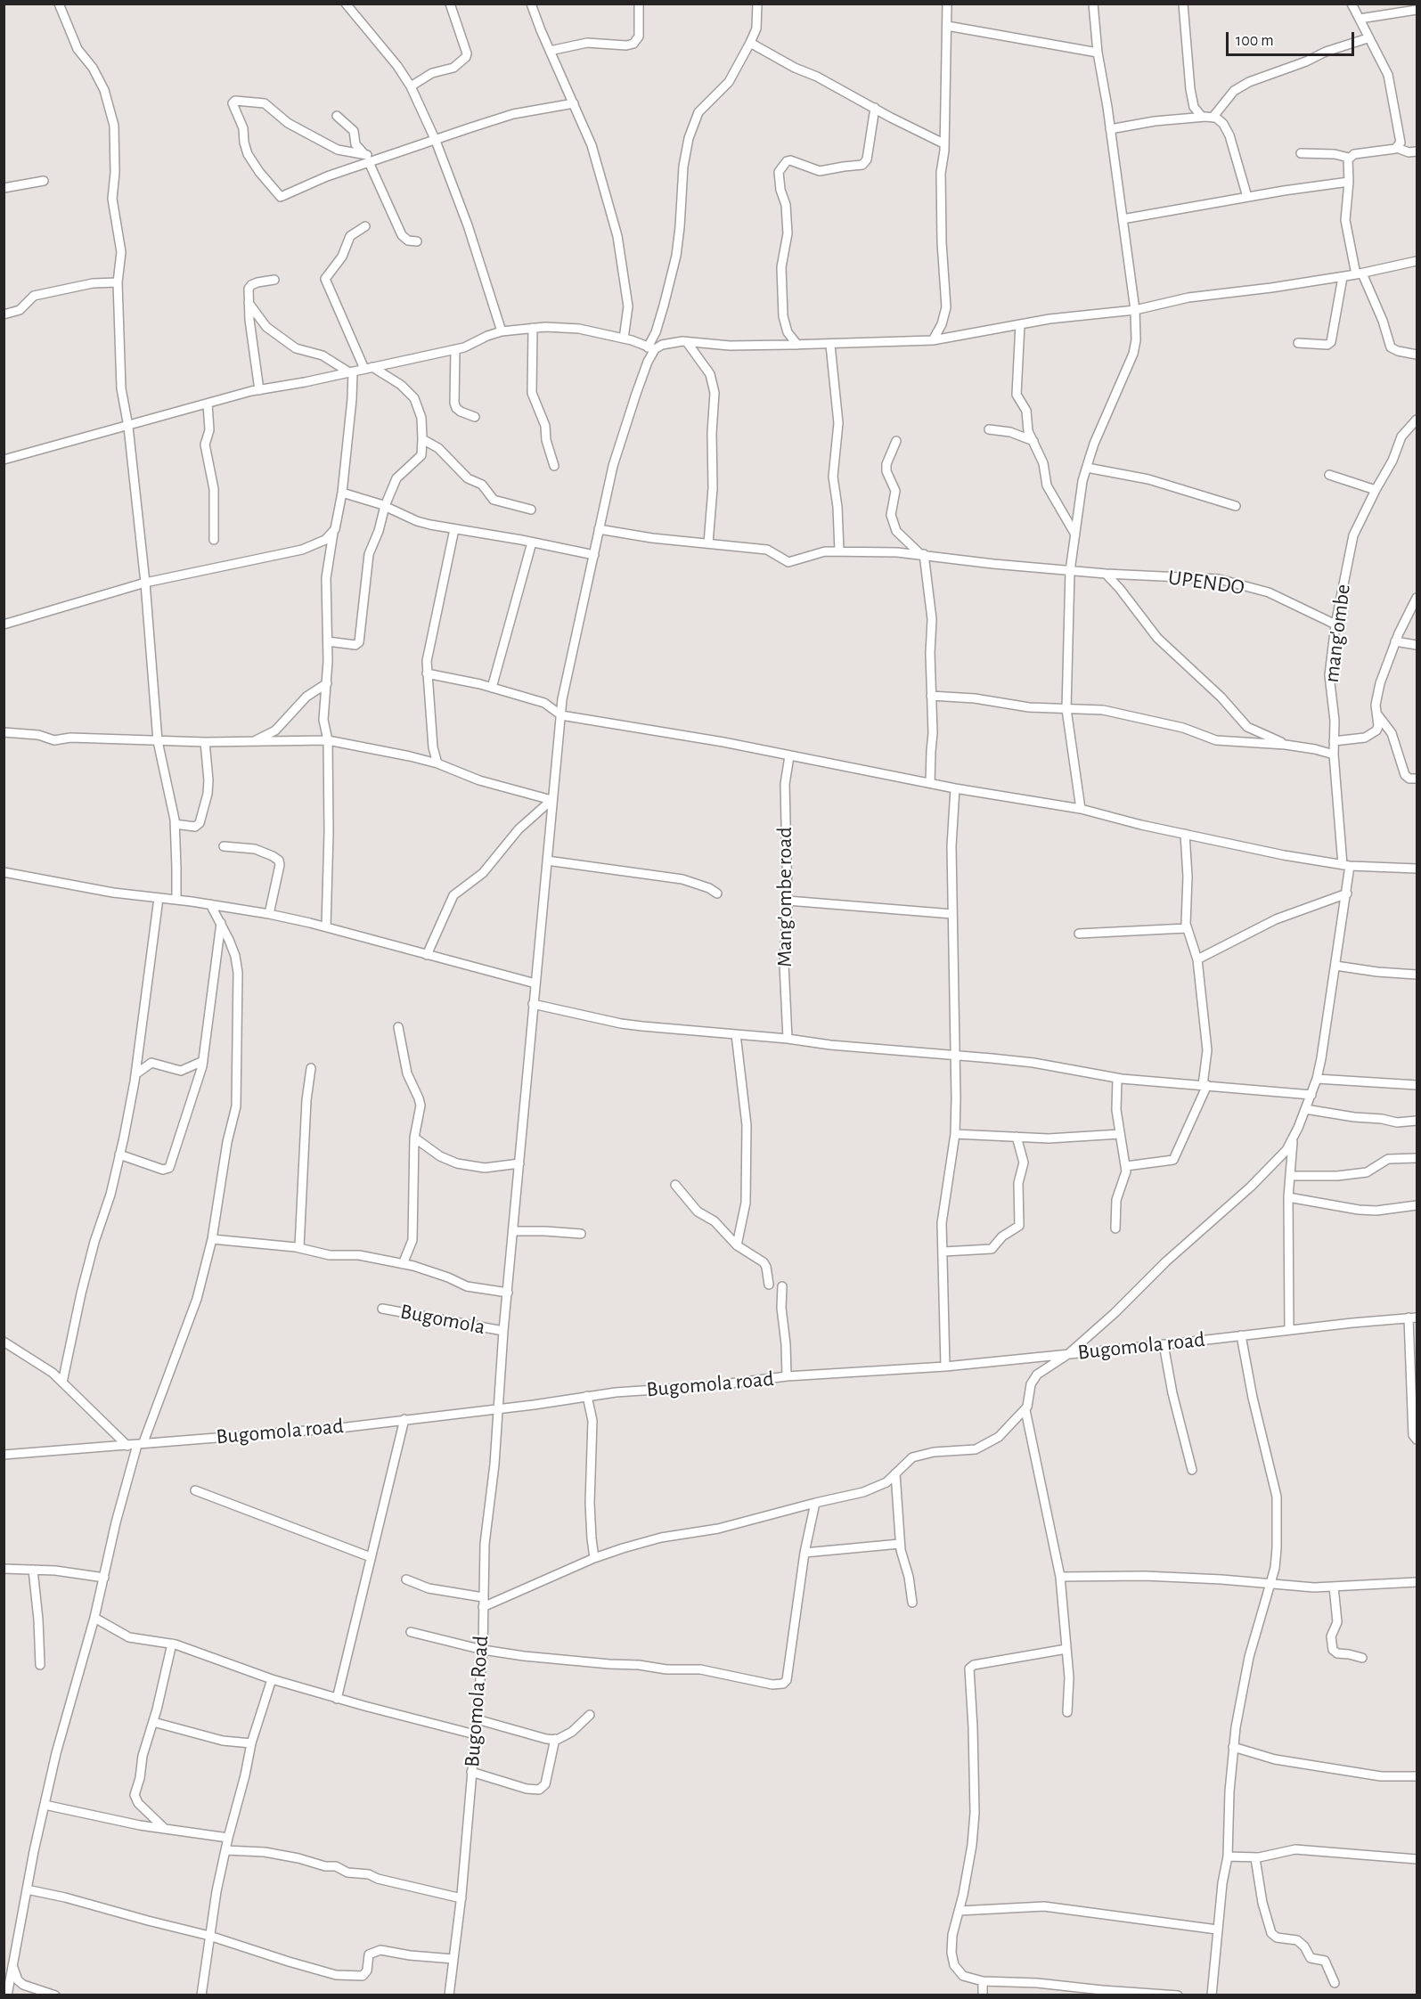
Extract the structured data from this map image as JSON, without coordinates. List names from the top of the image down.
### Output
{
  "streets": {
    "street": [
      "UPENDO",
      "mang'ombe",
      "Mang'ombe road",
      "Bugomola",
      "Bugomola road",
      "Bugomola Road"
    ]
  },
  "crossings": [
    ["UPENDO", "mang'ombe"],
    ["UPENDO", "Bugomola Road"],
    ["Bugomola", "Bugomola Road"],
    ["Bugomola road", "Bugomola Road"]
  ],
  "scale_bar": "100 m"
}
